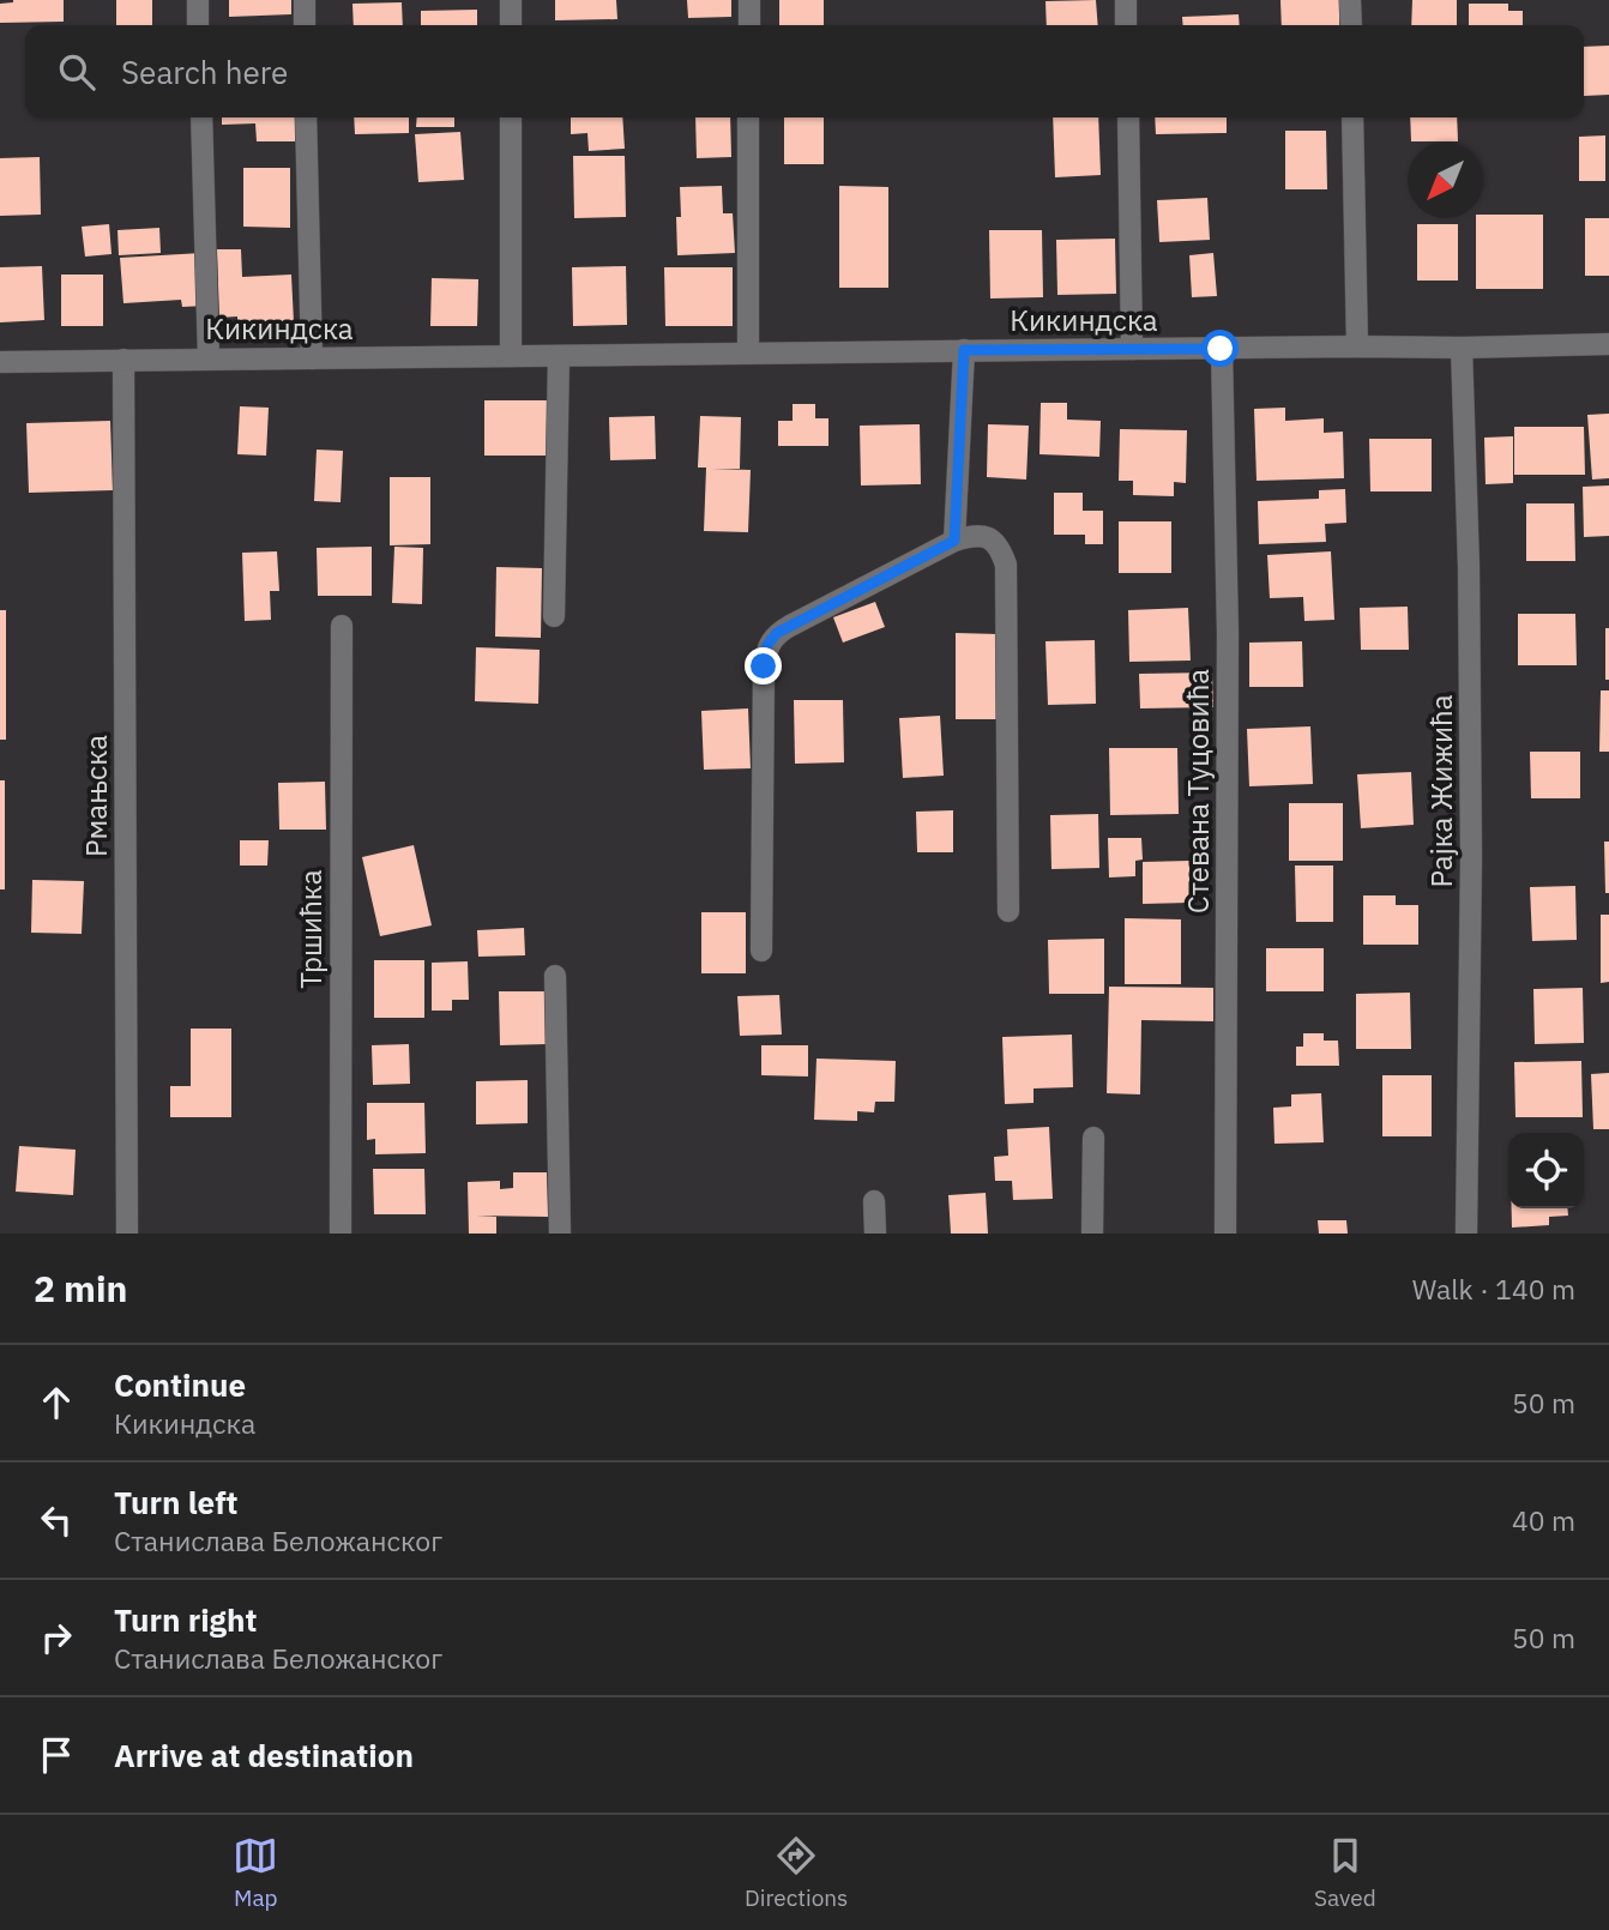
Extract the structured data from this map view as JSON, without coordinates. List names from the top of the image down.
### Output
{
  "streets": {
    "street": [
      "Кикиндска",
      "Стевана Туцовића",
      "Рајка Жижића",
      "Рмањска",
      "Тршићка"
    ]
  },
  "crossings": [
    ["Кикиндска", "Стевана Туцовића"],
    ["Кикиндска", "Рајка Жижића"],
    ["Кикиндска", "Рмањска"]
  ],
  "north": "bottom left",
  "page": {
    "search": "Search here",
    "heading": ["2 min", "Walk · 140 m"],
    "list": [
      ["Continue", "Кикиндска", "50 m"],
      ["Turn left", "Станислава Беложанског", "40 m"],
      ["Turn right", "Станислава Беложанског", "50 m"],
      "Arrive at destination"
    ],
    "nav": ["Map", "Directions", "Saved"]
  }
}
